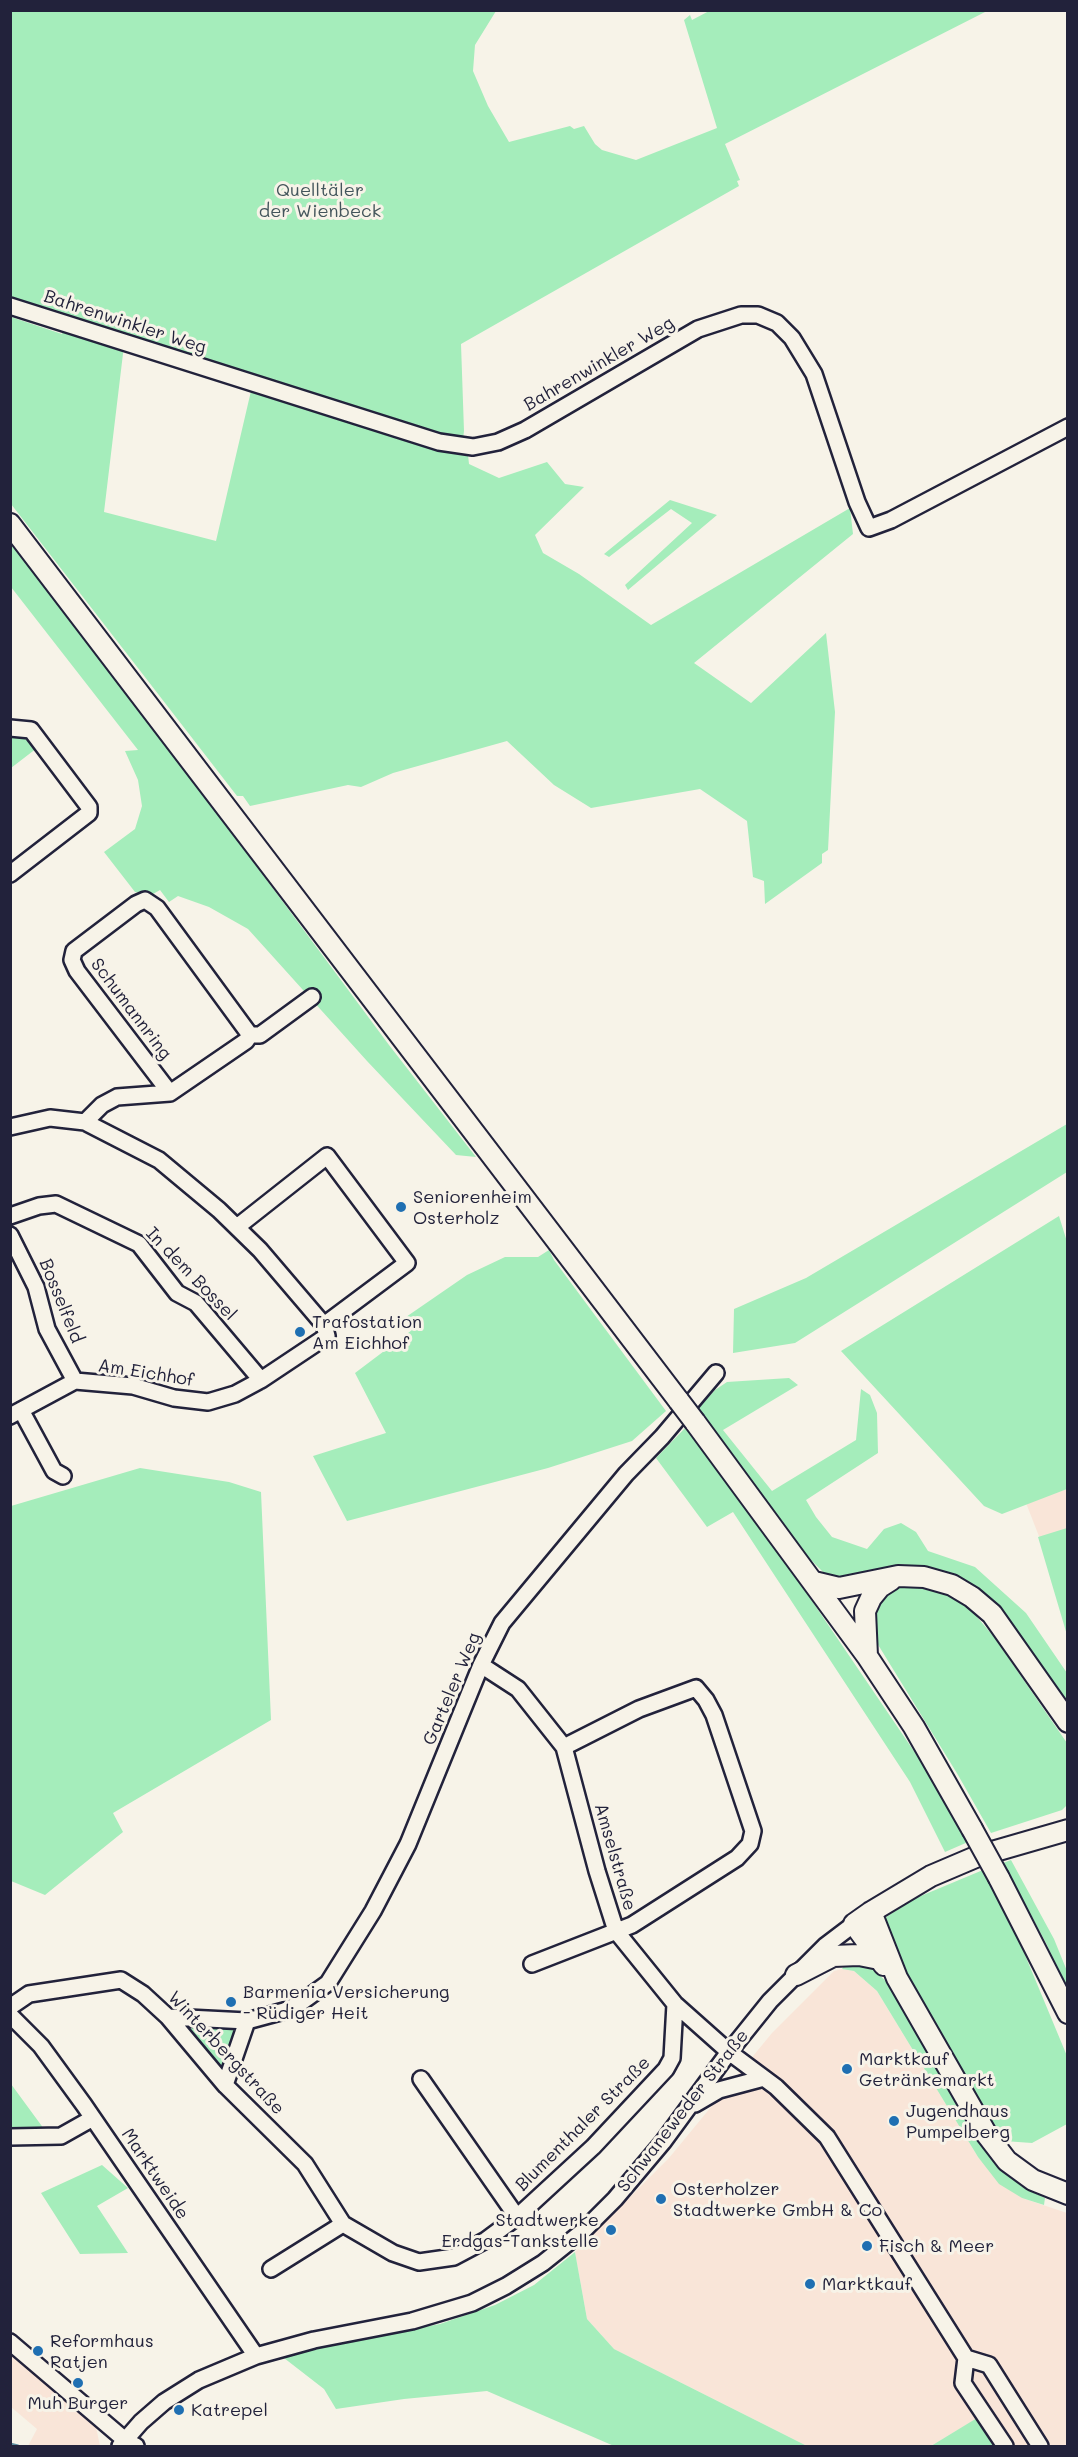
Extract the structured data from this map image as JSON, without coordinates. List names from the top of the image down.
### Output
{
  "streets": {
    "main road": ["Schwaneweder Straße"],
    "street": [
      "Bahrenwinkler Weg",
      "Schumannring",
      "In dem Bossel",
      "Bosselfeld",
      "Am Eichhof",
      "Garteler Weg",
      "Amselstraße",
      "Winterbergstraße",
      "Blumenthaler Straße",
      "Marktweide"
    ]
  },
  "crossings": [
    ["In dem Bossel", "Am Eichhof"],
    ["Bosselfeld", "Am Eichhof"],
    ["Garteler Weg", "Amselstraße"],
    ["Garteler Weg", "Winterbergstraße"],
    ["Amselstraße", "Schwaneweder Straße"],
    ["Amselstraße", "Blumenthaler Straße"],
    ["Winterbergstraße", "Blumenthaler Straße"],
    ["Winterbergstraße", "Marktweide"],
    ["Schwaneweder Straße", "Marktweide"]
  ],
  "parks": ["Quelltäler der Wienbeck"],
  "places": [
    "Seniorenheim Osterholz",
    "Trafostation Am Eichhof",
    "Barmenia Versicherung - Rüdiger Heit",
    "Marktkauf Getränkemarkt",
    "Jugendhaus Pumpelberg",
    "Osterholzer Stadtwerke GmbH & Co",
    "Stadtwerke Erdgas-Tankstelle",
    "Fisch & Meer",
    "Marktkauf",
    "Reformhaus Ratjen",
    "Muh Burger",
    "Katrepel"
  ]
}
